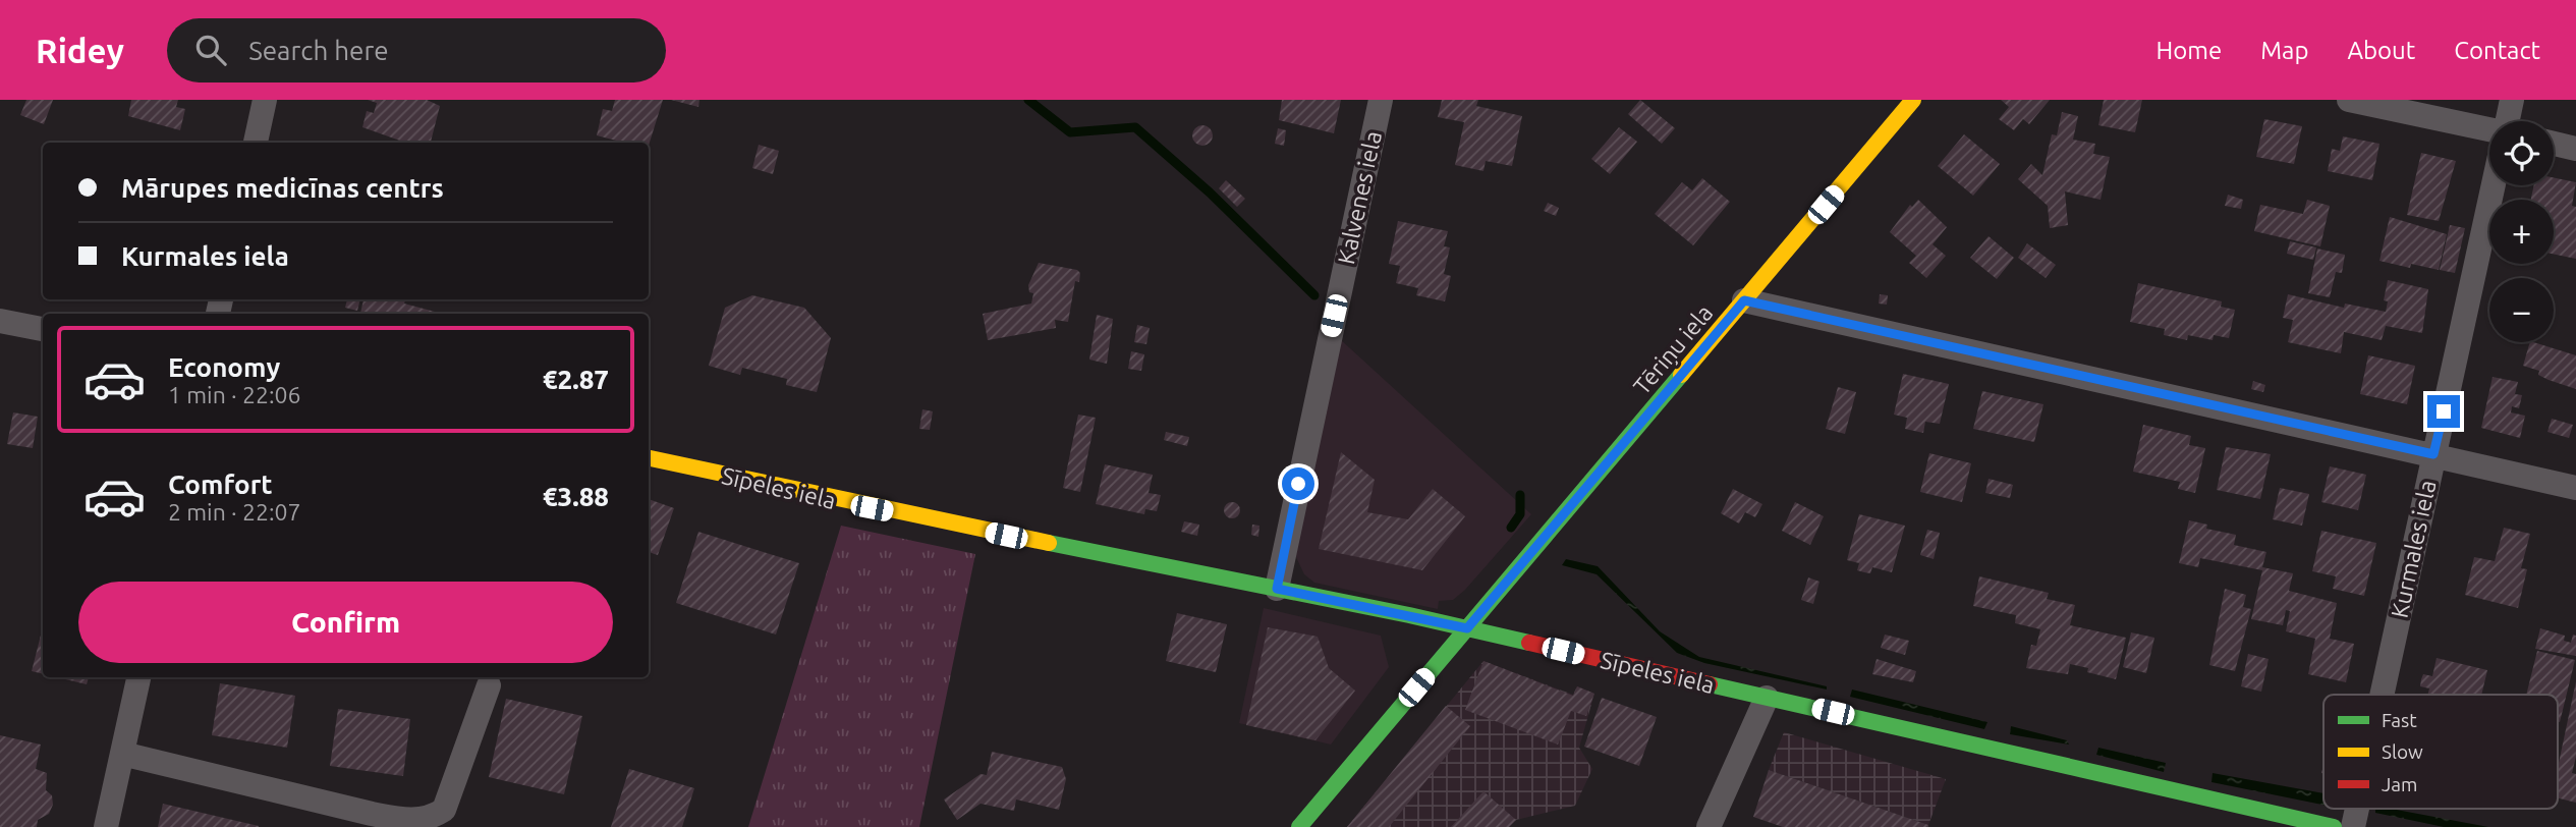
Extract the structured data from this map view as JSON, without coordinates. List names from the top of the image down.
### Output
{
  "streets": {
    "street": [
      "Kalvenes iela",
      "Tēriņu iela",
      "Sīpeles iela",
      "Kurmales iela"
    ]
  },
  "crossings": [
    ["Kalvenes iela", "Sīpeles iela"],
    ["Tēriņu iela", "Sīpeles iela"]
  ],
  "legend": ["Fast", "Slow", "Jam"],
  "page": {
    "header": "Ridey",
    "search": "Search here",
    "nav": [
      "Home",
      "Map",
      "About",
      "Contact"
    ],
    "map_buttons": ["+", "−"],
    "banner": ["Mārupes medicīnas centrs", "Kurmales iela"],
    "list": [
      {
        "name": "Economy",
        "note": "1 min · 22:06",
        "value": "€2.87"
      },
      {
        "name": "Comfort",
        "note": "2 min · 22:07",
        "value": "€3.88"
      }
    ],
    "buttons": "Confirm"
  }
}
